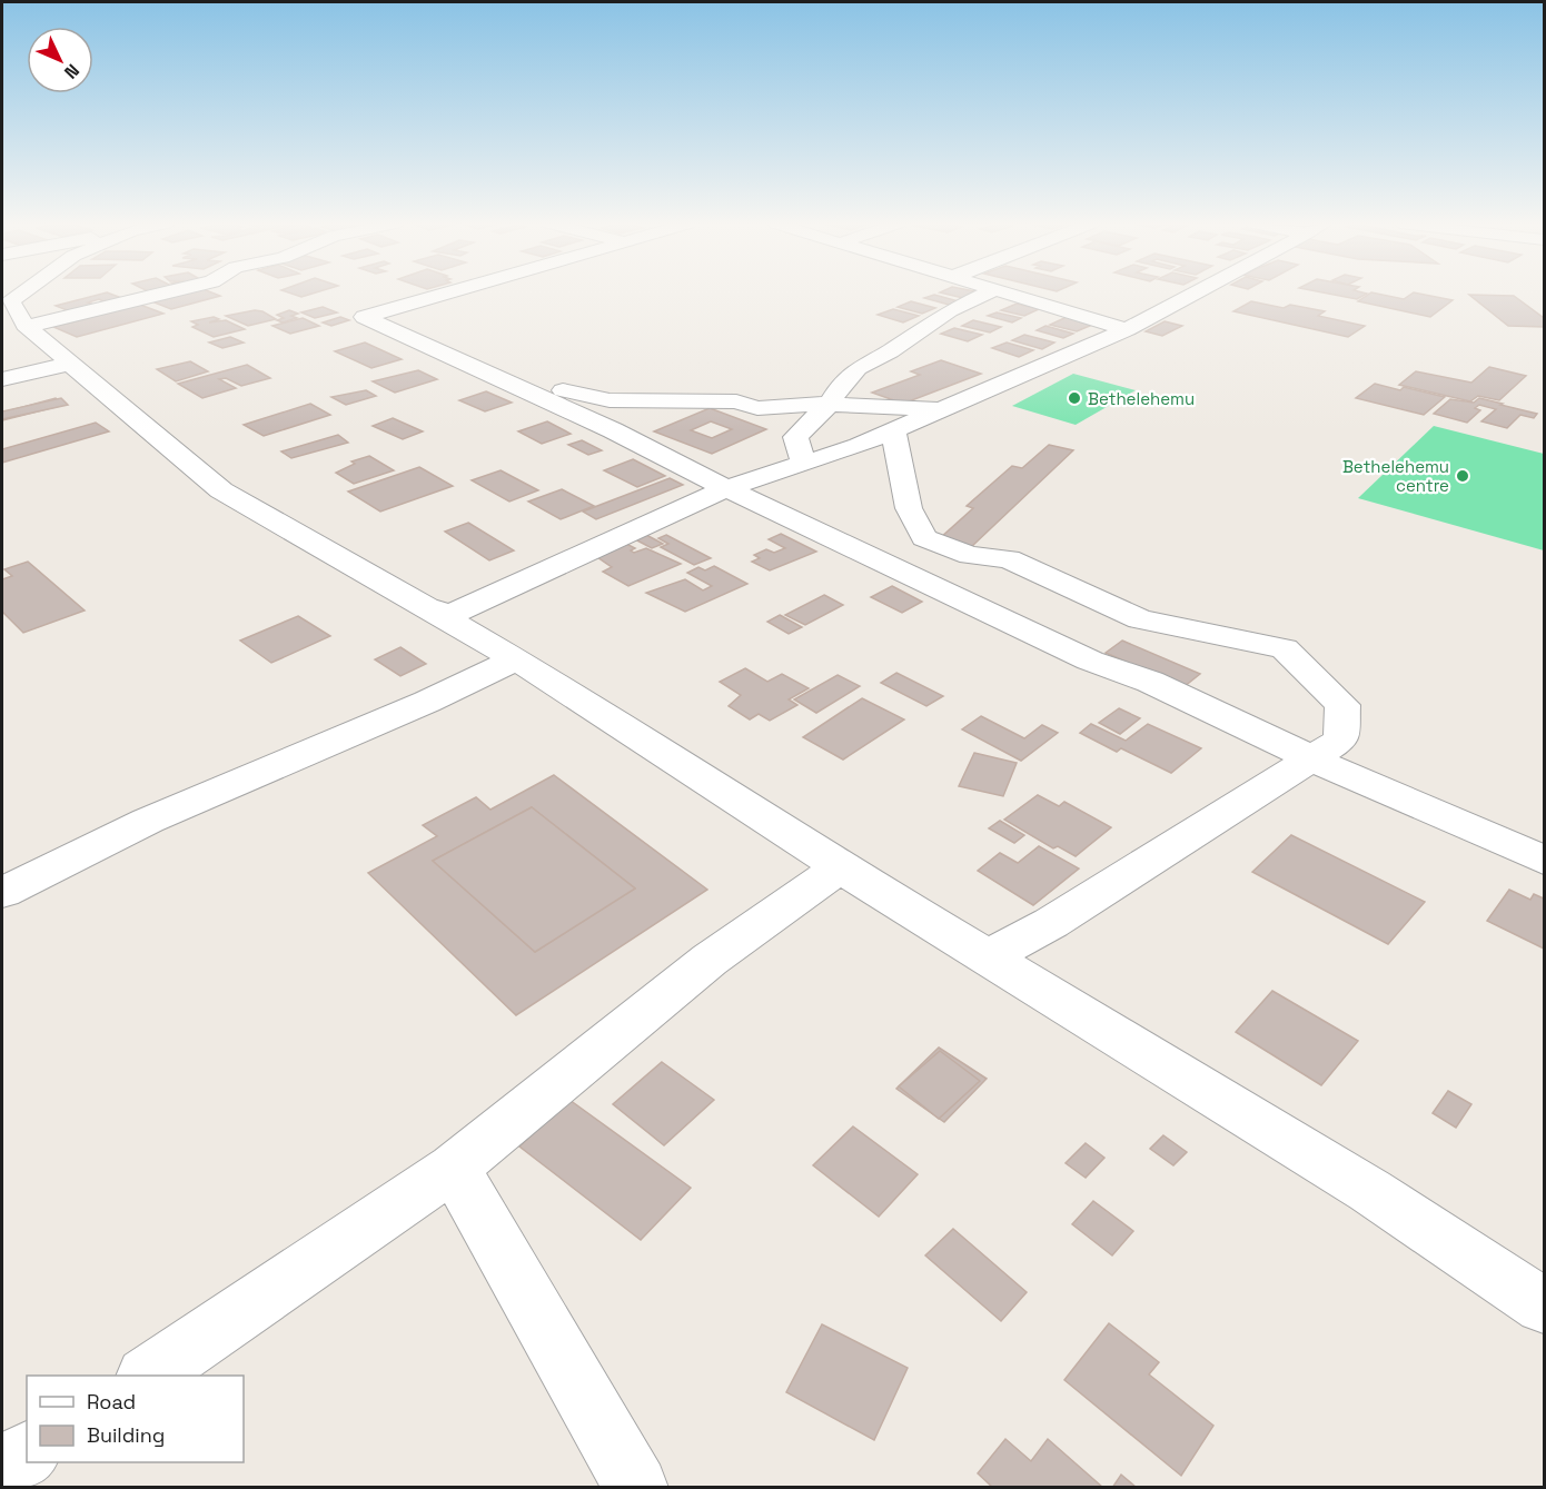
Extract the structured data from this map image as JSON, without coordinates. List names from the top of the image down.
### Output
{
  "places": ["Bethelehemu", "Bethelehemu centre"],
  "legend": ["Road", "Building"],
  "north": "bottom right"
}
